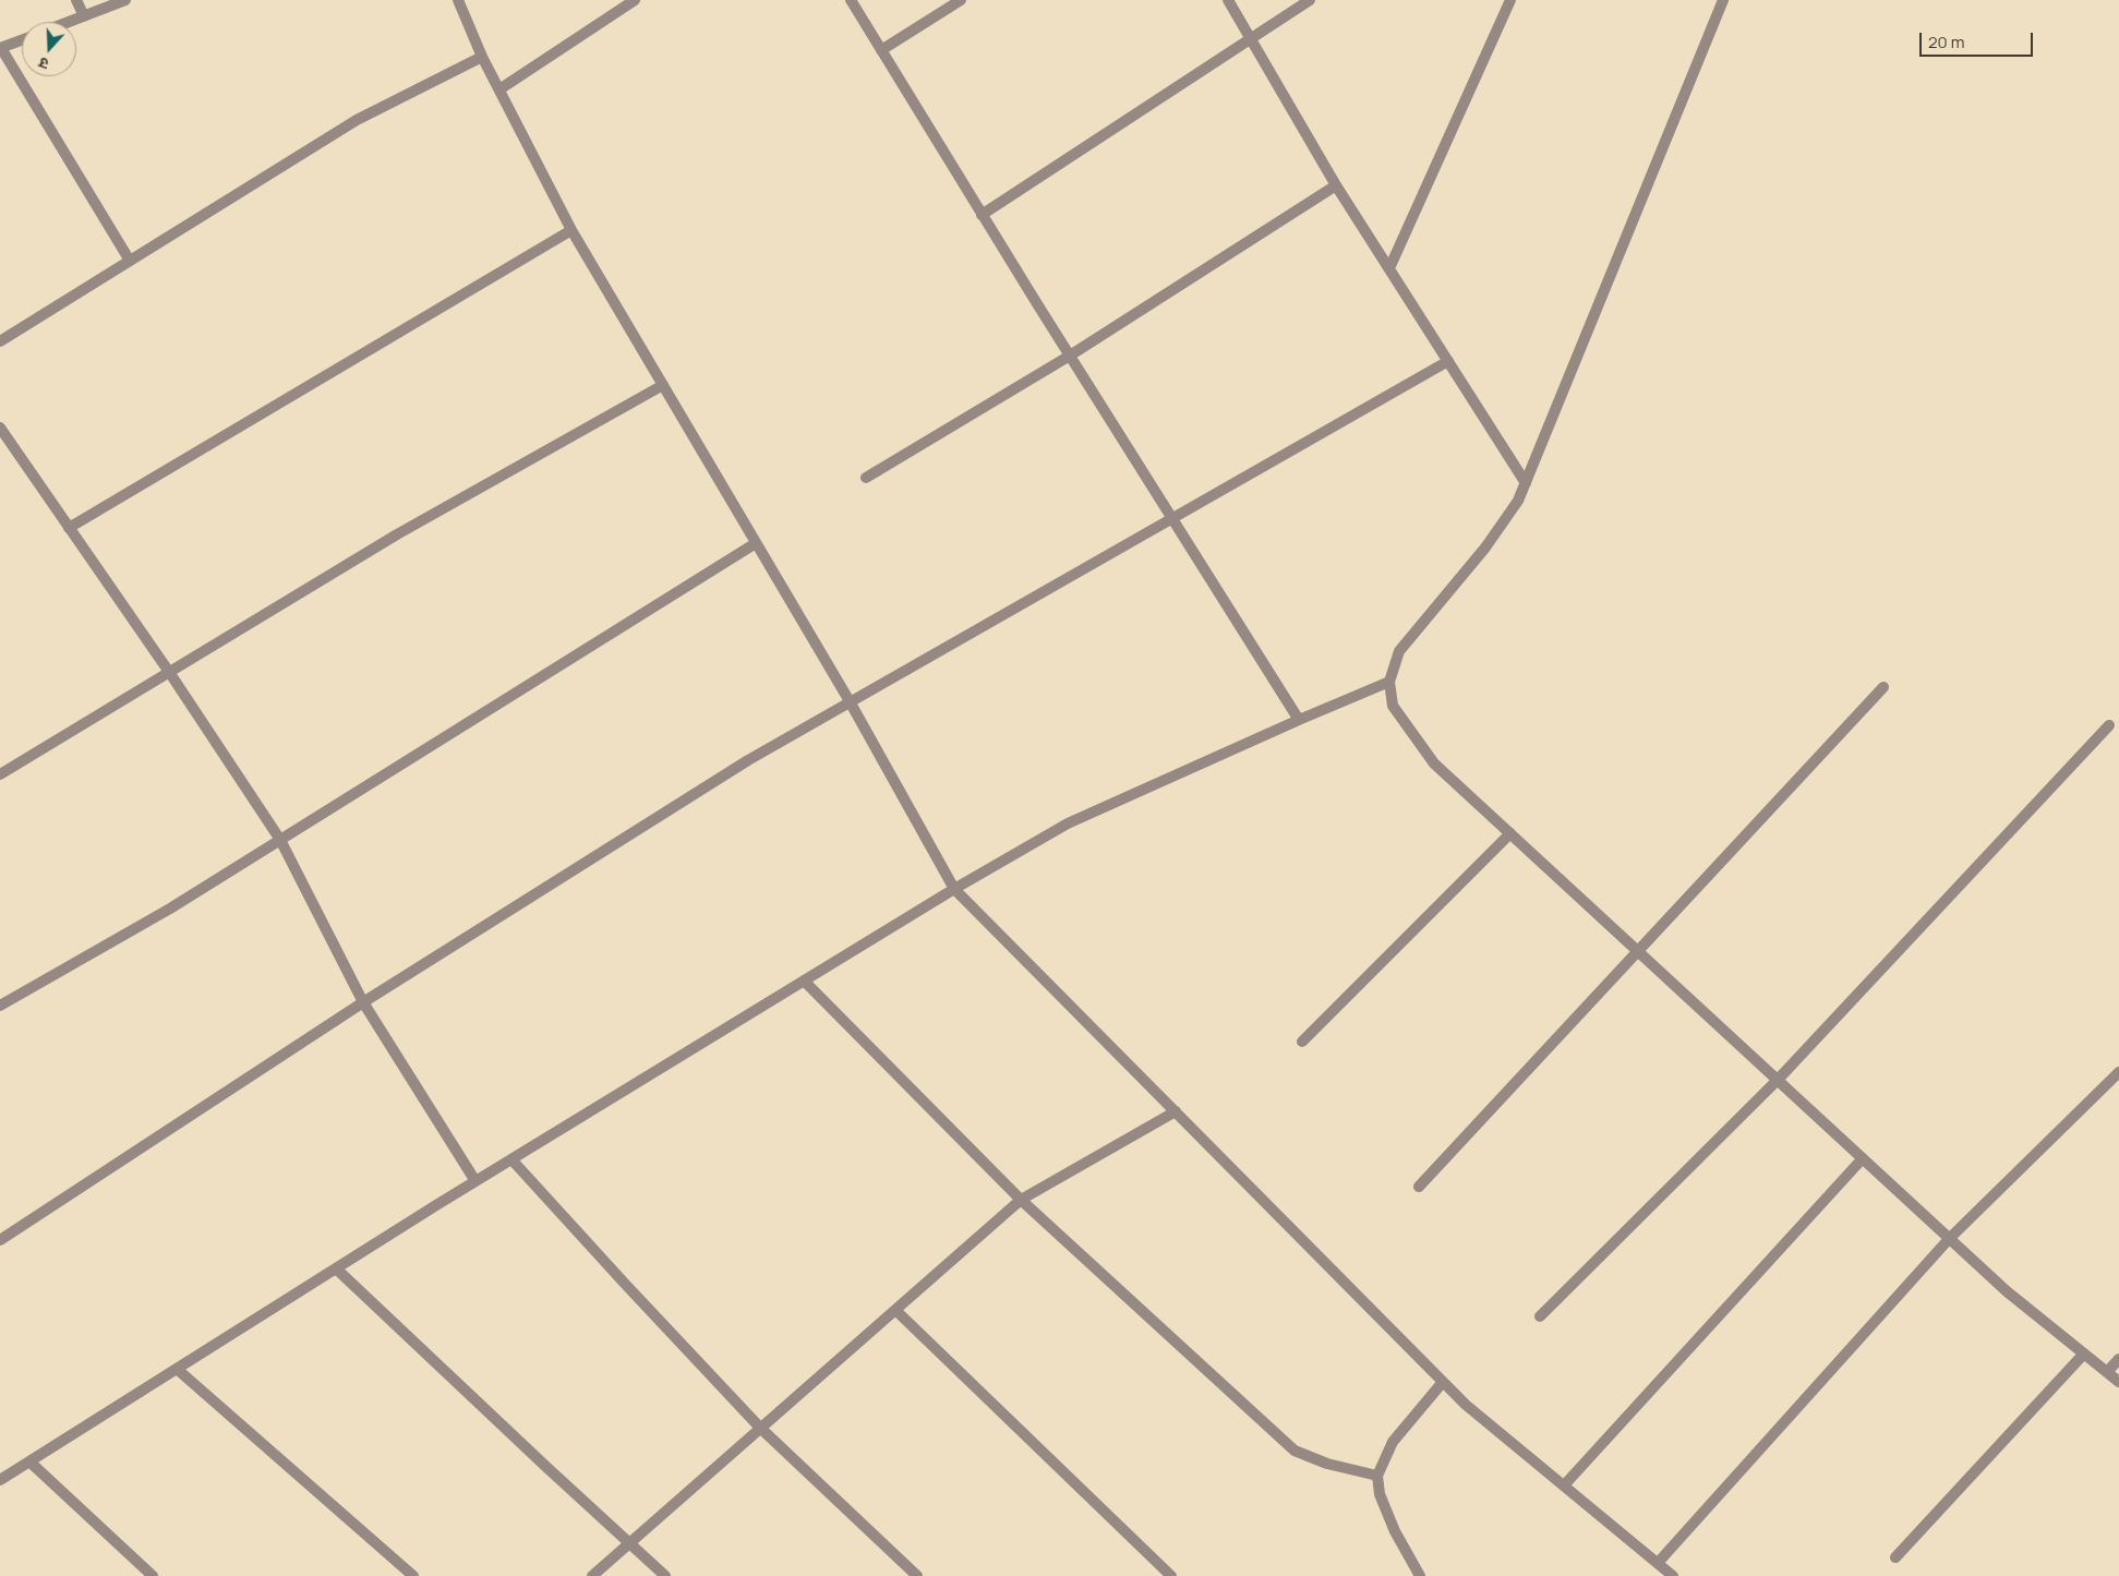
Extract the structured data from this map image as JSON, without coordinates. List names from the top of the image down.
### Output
{
  "scale_bar": "20 m",
  "north": "bottom"
}
